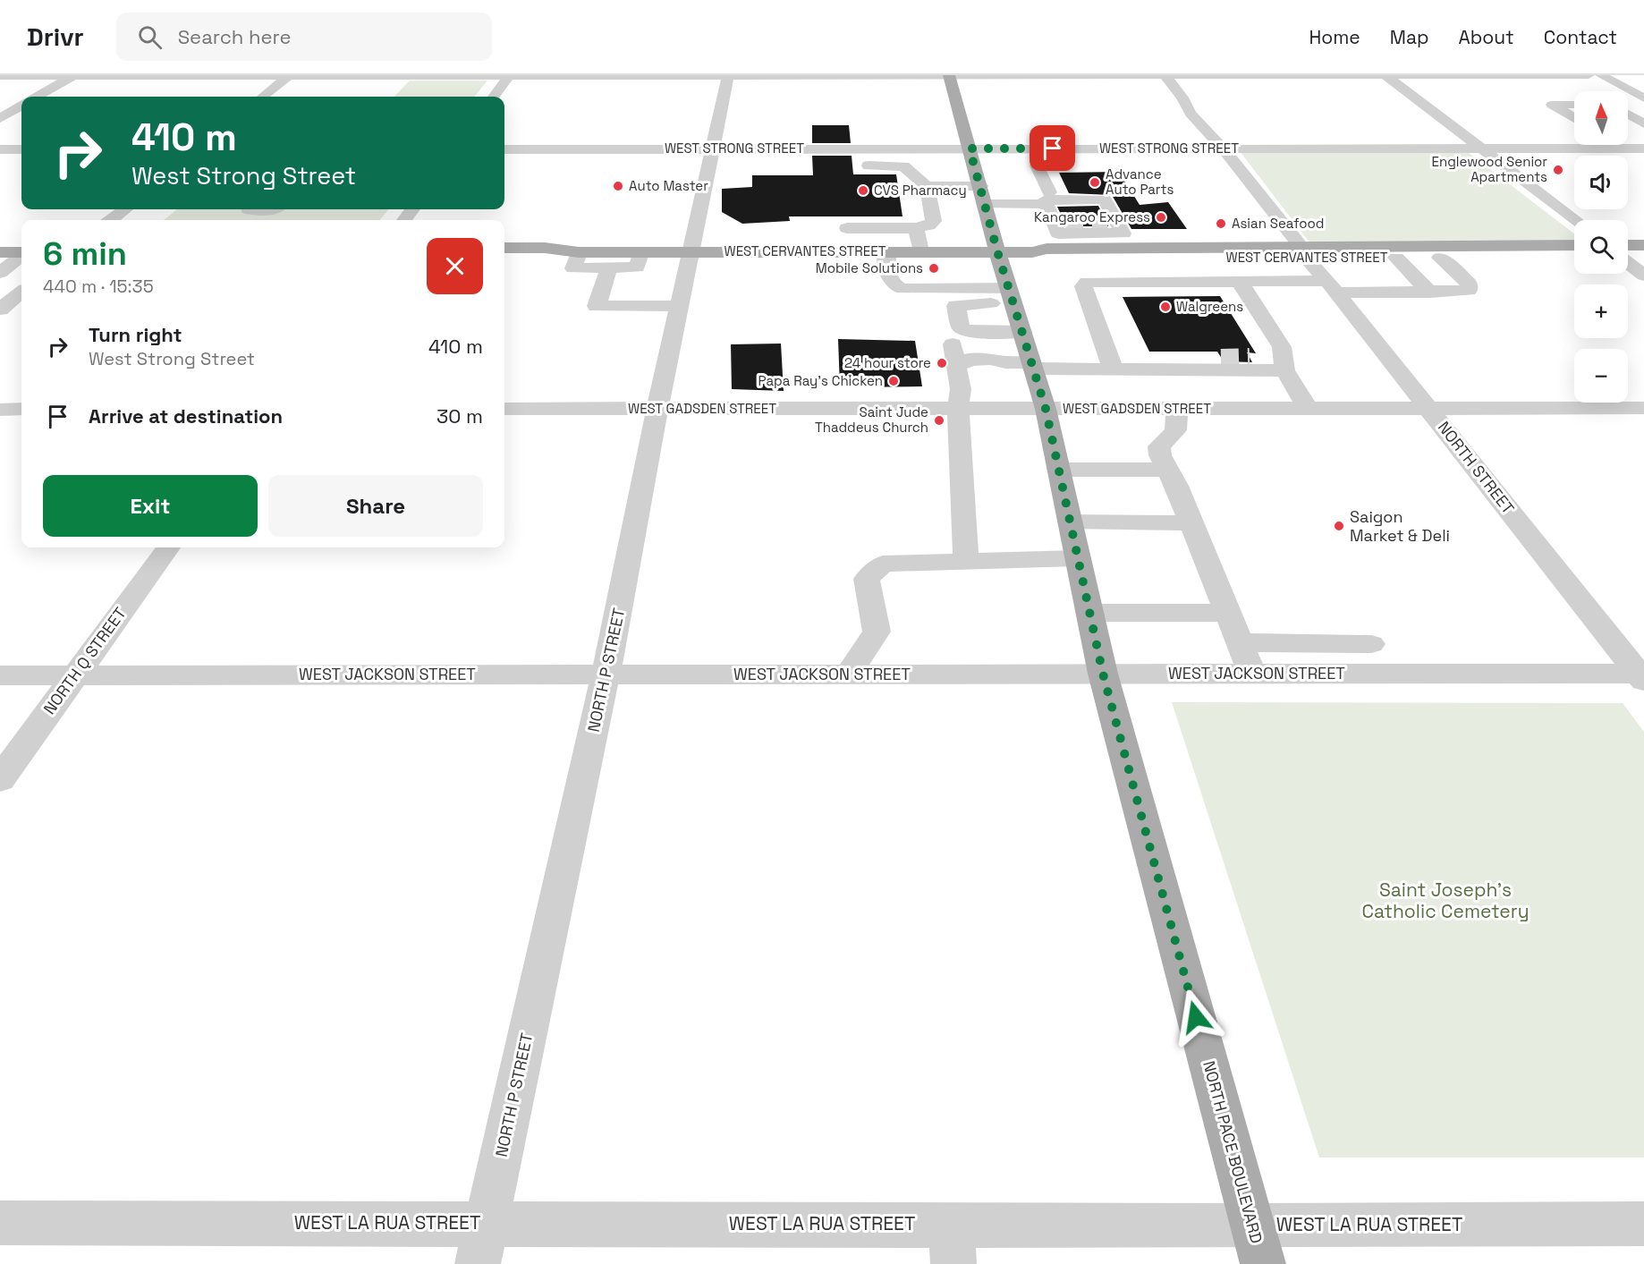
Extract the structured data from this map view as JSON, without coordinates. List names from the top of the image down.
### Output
{
  "streets": {
    "main road": ["WEST CERVANTES STREET", "NORTH PACE BOULEVARD"],
    "street": [
      "WEST STRONG STREET",
      "WEST GADSDEN STREET",
      "NORTH STREET",
      "NORTH Q STREET",
      "NORTH P STREET",
      "WEST JACKSON STREET",
      "WEST LA RUA STREET"
    ]
  },
  "crossings": [
    ["WEST STRONG STREET", "NORTH STREET"],
    ["WEST STRONG STREET", "NORTH P STREET"],
    ["WEST STRONG STREET", "NORTH PACE BOULEVARD"],
    ["WEST CERVANTES STREET", "NORTH STREET"],
    ["WEST CERVANTES STREET", "NORTH P STREET"],
    ["WEST CERVANTES STREET", "NORTH PACE BOULEVARD"],
    ["WEST GADSDEN STREET", "NORTH STREET"],
    ["WEST GADSDEN STREET", "NORTH P STREET"],
    ["WEST GADSDEN STREET", "NORTH PACE BOULEVARD"],
    ["NORTH STREET", "WEST JACKSON STREET"],
    ["NORTH Q STREET", "WEST JACKSON STREET"],
    ["NORTH P STREET", "WEST JACKSON STREET"],
    ["NORTH P STREET", "WEST LA RUA STREET"],
    ["WEST JACKSON STREET", "NORTH PACE BOULEVARD"],
    ["NORTH PACE BOULEVARD", "WEST LA RUA STREET"]
  ],
  "parks": ["Saint Joseph's Catholic Cemetery"],
  "places": [
    "Englewood Senior Apartments",
    "Advance Auto Parts",
    "Auto Master",
    "CVS Pharmacy",
    "Kangaroo Express",
    "Asian Seafood",
    "Mobile Solutions",
    "Walgreens",
    "24 hour store",
    "Papa Ray's Chicken",
    "Saint Jude Thaddeus Church",
    "Saigon Market & Deli"
  ],
  "north": "top",
  "page": {
    "header": "Drivr",
    "search": "Search here",
    "nav": [
      "Home",
      "Map",
      "About",
      "Contact"
    ],
    "map_buttons": ["+", "−"],
    "turn": ["410 m", "West Strong Street"],
    "heading": ["6 min", "440 m · 15:35"],
    "list": [
      {
        "name": "Turn right",
        "note": "West Strong Street",
        "value": "410 m"
      },
      {
        "name": "Arrive at destination",
        "value": "30 m"
      }
    ],
    "buttons": ["Exit", "Share"]
  }
}
